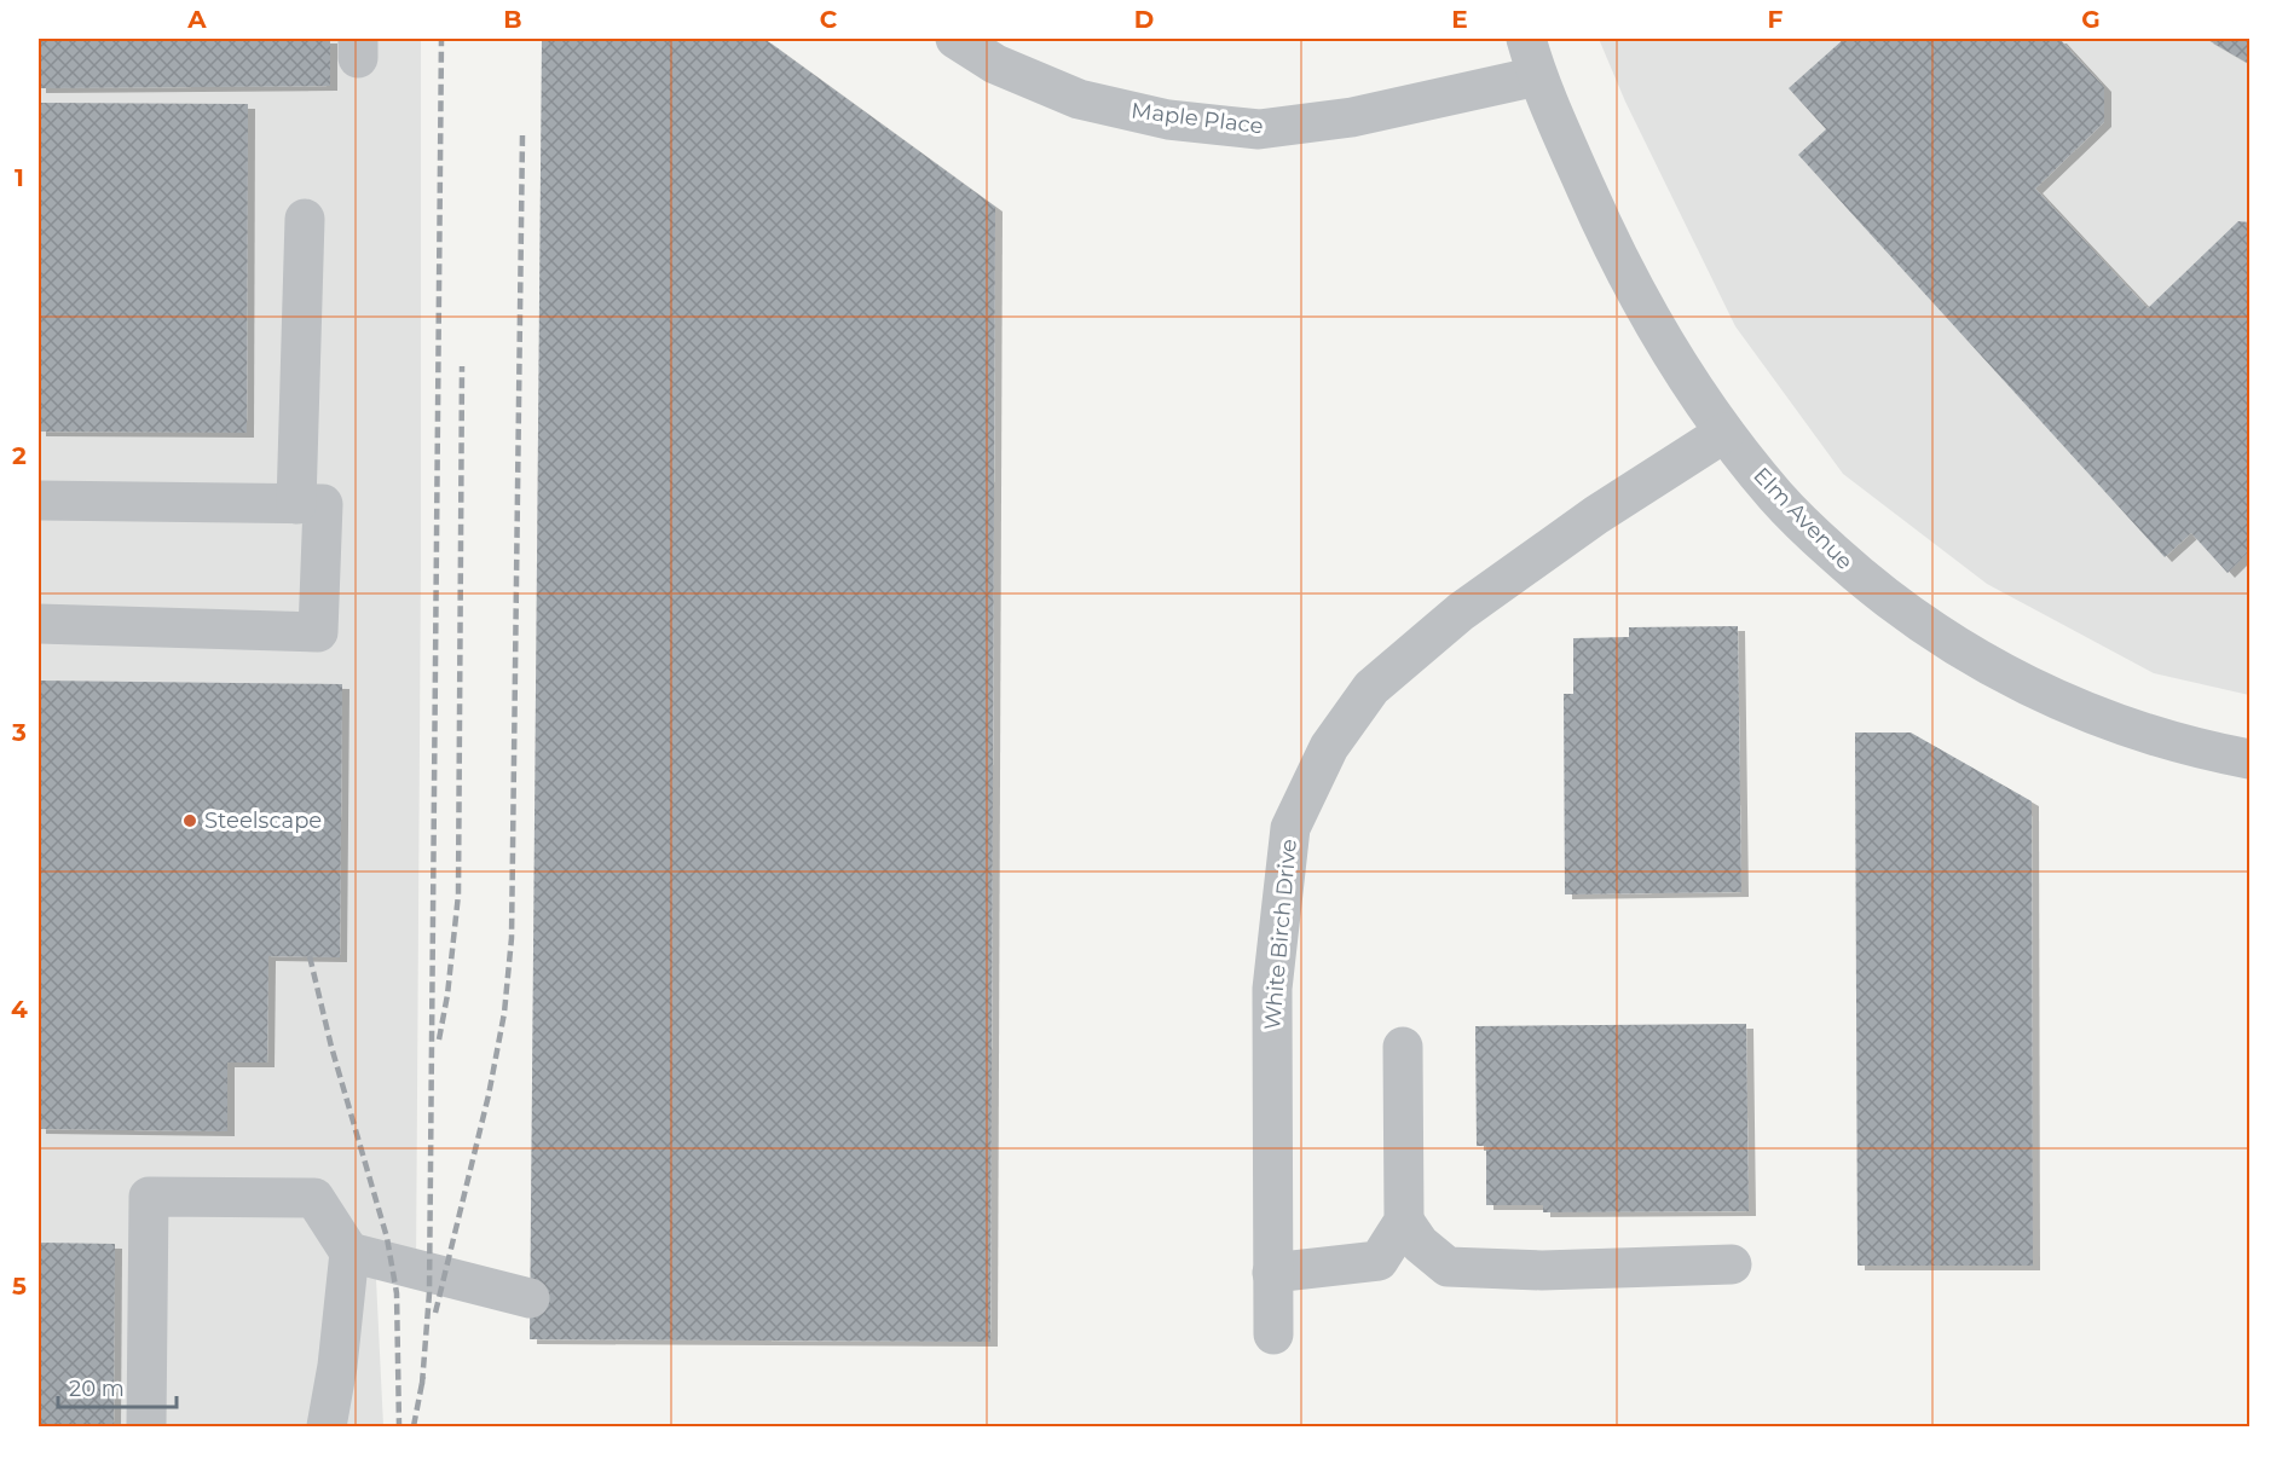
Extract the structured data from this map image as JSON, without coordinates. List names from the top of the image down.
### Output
{
  "streets": {
    "street": ["Maple Place", "Elm Avenue", "White Birch Drive"]
  },
  "crossings": [
    ["Maple Place", "Elm Avenue"],
    ["Elm Avenue", "White Birch Drive"]
  ],
  "places": ["Steelscape"],
  "scale_bar": "20 m",
  "grid": {
    "columns": [
      "A",
      "B",
      "C",
      "D",
      "E",
      "F",
      "G"
    ],
    "rows": [
      "1",
      "2",
      "3",
      "4",
      "5"
    ]
  }
}
